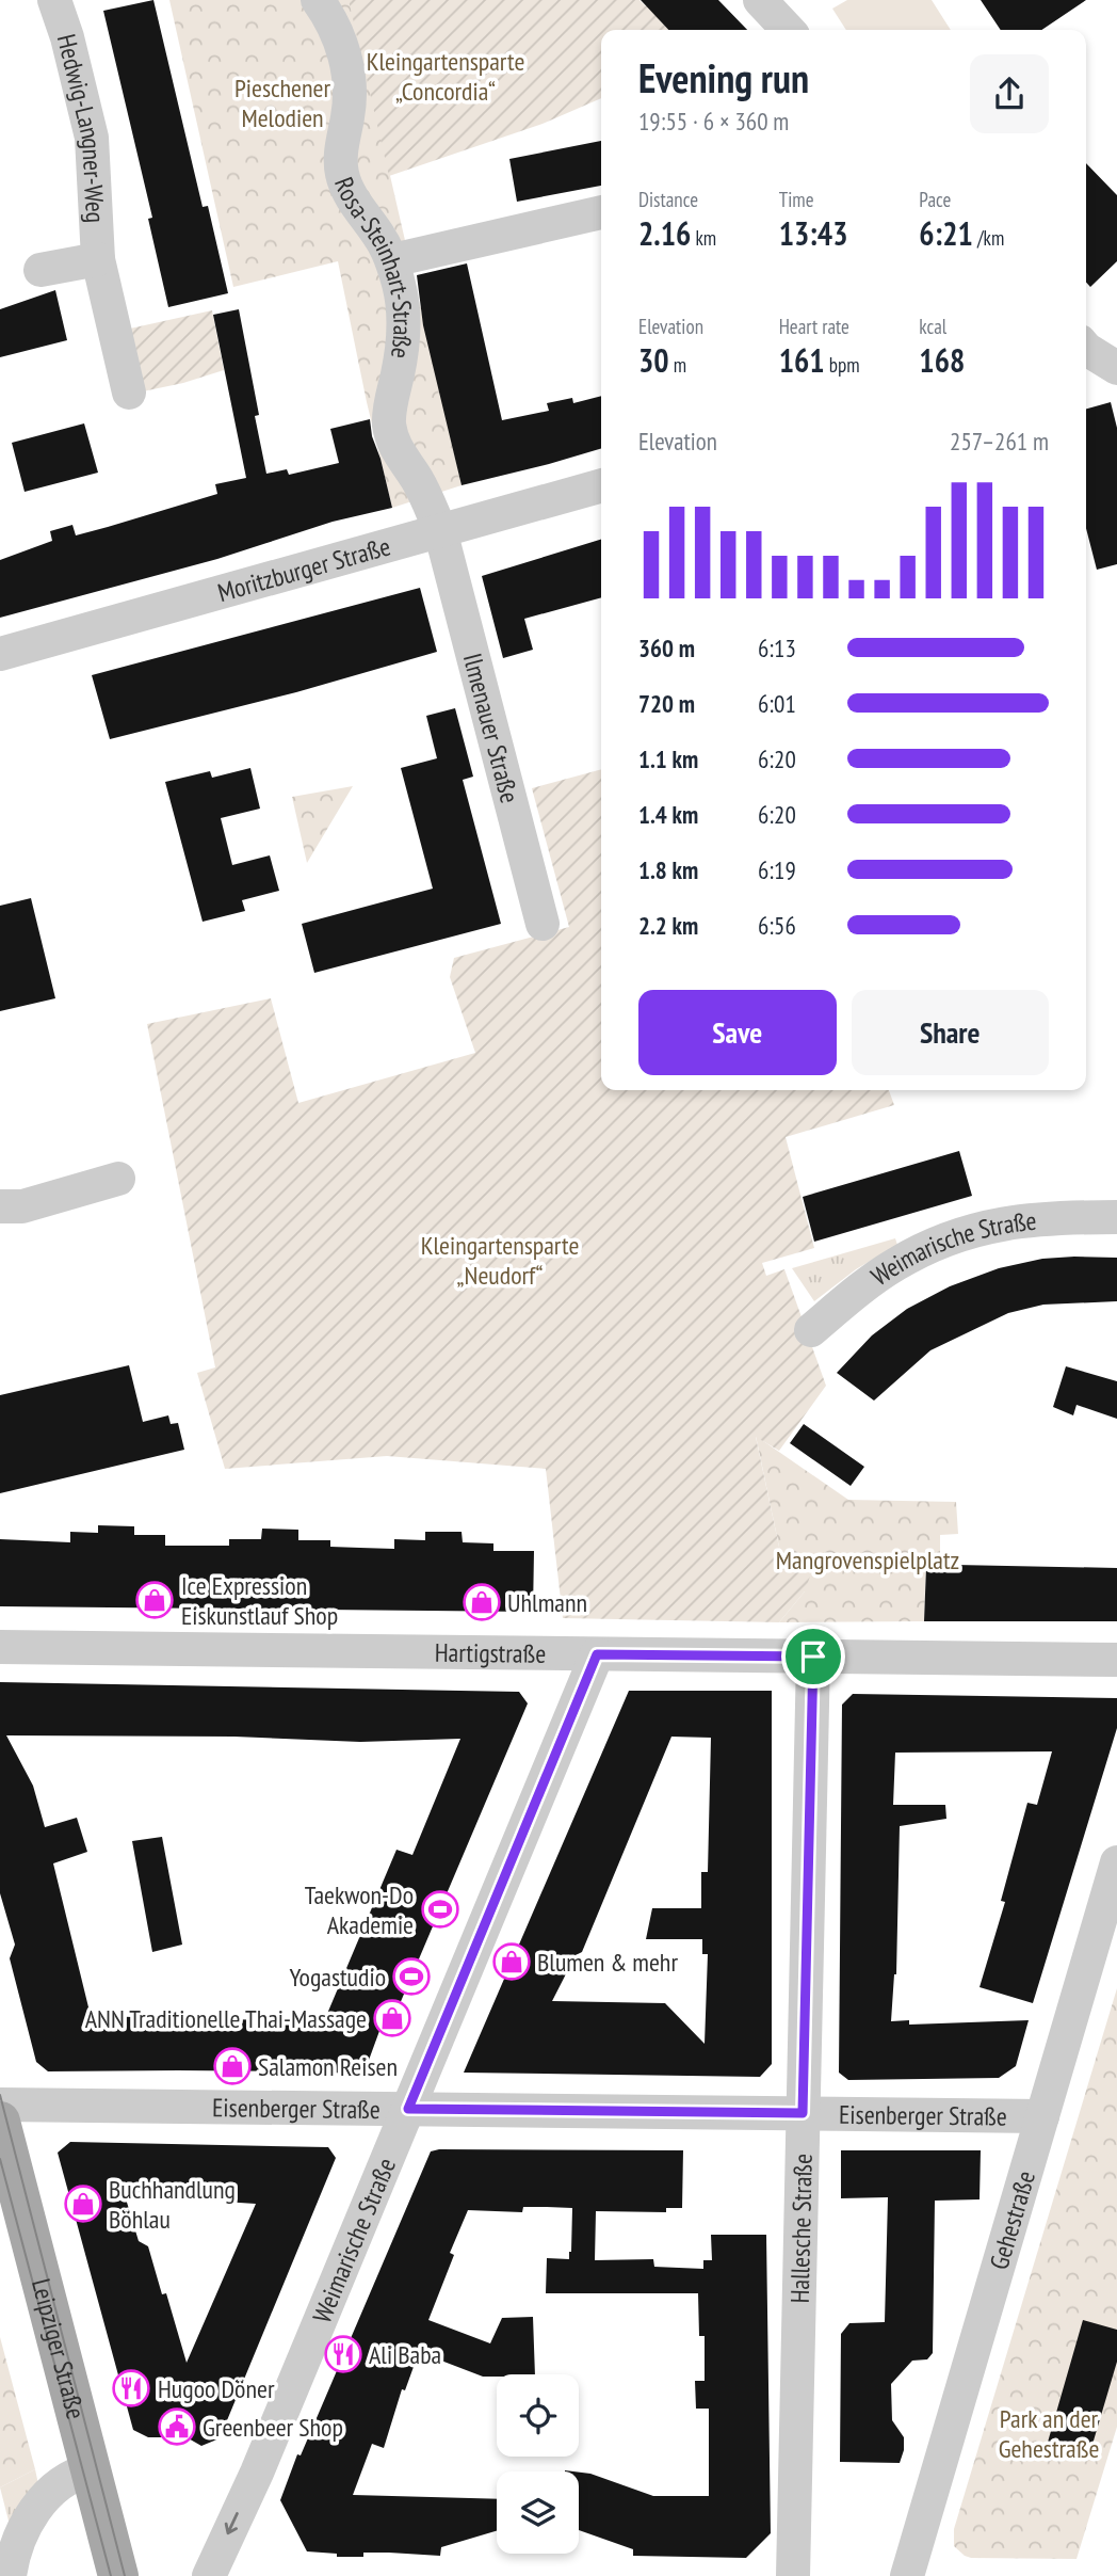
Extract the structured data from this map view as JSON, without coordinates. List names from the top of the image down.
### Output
{
  "streets": {
    "main road": ["Leipziger Straße"],
    "street": [
      "Hedwig-Langner-Weg",
      "Rosa-Steinhart-Straße",
      "Moritzburger Straße",
      "Ilmenauer Straße",
      "Weimarische Straße",
      "Hartigstraße",
      "Eisenberger Straße",
      "Gehestraße",
      "Hallesche Straße"
    ]
  },
  "crossings": [
    ["Rosa-Steinhart-Straße", "Moritzburger Straße"],
    ["Rosa-Steinhart-Straße", "Ilmenauer Straße"],
    ["Moritzburger Straße", "Ilmenauer Straße"],
    ["Weimarische Straße", "Hartigstraße"],
    ["Weimarische Straße", "Eisenberger Straße"],
    ["Hartigstraße", "Hallesche Straße"],
    ["Eisenberger Straße", "Gehestraße"],
    ["Eisenberger Straße", "Hallesche Straße"]
  ],
  "one_way": ["Weimarische Straße"],
  "parks": [
    "Kleingartensparte „Concordia“",
    "Pieschener Melodien",
    "Kleingartensparte „Neudorf“",
    "Mangrovenspielplatz",
    "Park an der Gehestraße"
  ],
  "places": {
    "shop": [
      "Ice Expression Eiskunstlauf Shop",
      "Uhlmann",
      "Blumen & mehr",
      "ANN Traditionelle Thai-Massage",
      "Salamon Reisen",
      "Buchhandlung Böhlau"
    ],
    "sports": ["Taekwon-Do Akademie", "Yogastudio"],
    "restaurant": ["Ali Baba", "Hugoo Döner"],
    "public building": ["Greenbeer Shop"]
  },
  "page": {
    "heading": ["Evening run", "19:55 · 6 × 360 m"],
    "stats": [
      ["Distance", "2.16 km"],
      ["Time", "13:43"],
      ["Pace", "6:21 /km"],
      ["Elevation", "30 m"],
      ["Heart rate", "161 bpm"],
      ["kcal", "168"]
    ],
    "chart": ["Elevation", "257–261 m"],
    "list": [
      {
        "name": "360 m",
        "note": "6:13"
      },
      {
        "name": "720 m",
        "note": "6:01"
      },
      {
        "name": "1.1 km",
        "note": "6:20"
      },
      {
        "name": "1.4 km",
        "note": "6:20"
      },
      {
        "name": "1.8 km",
        "note": "6:19"
      },
      {
        "name": "2.2 km",
        "note": "6:56"
      }
    ],
    "buttons": ["Save", "Share"]
  }
}
